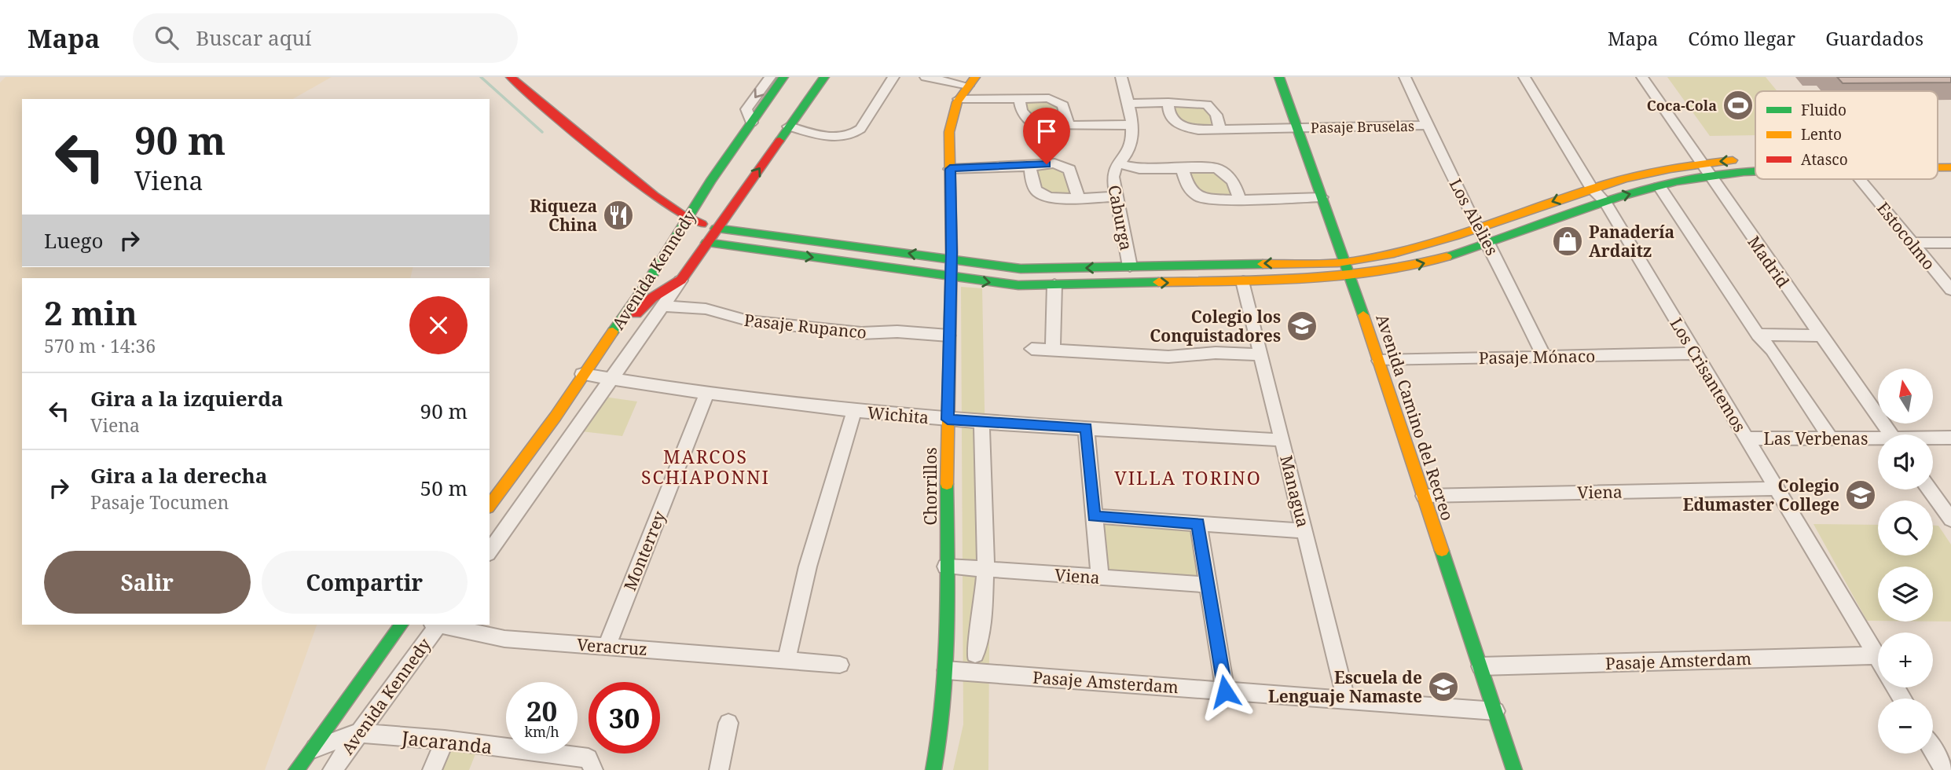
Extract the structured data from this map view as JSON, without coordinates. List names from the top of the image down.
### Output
{
  "streets": {
    "main road": ["Avenida Kennedy", "Avenida Camino del Recreo", "Chorrillos"],
    "street": [
      "Pasaje Bruselas",
      "Los Alelies",
      "Caburga",
      "Estocolmo",
      "Madrid",
      "Pasaje Rupanco",
      "Pasaje Mónaco",
      "Los Crisantemos",
      "Wichita",
      "Las Verbenas",
      "Managua",
      "Viena",
      "Monterrey",
      "Veracruz",
      "Pasaje Amsterdam",
      "Jacaranda"
    ]
  },
  "crossings": [
    ["Pasaje Bruselas", "Los Alelies"],
    ["Pasaje Bruselas", "Avenida Camino del Recreo"],
    ["Los Alelies", "Pasaje Mónaco"],
    ["Avenida Kennedy", "Pasaje Rupanco"],
    ["Avenida Kennedy", "Wichita"],
    ["Avenida Kennedy", "Jacaranda"],
    ["Pasaje Rupanco", "Chorrillos"],
    ["Pasaje Mónaco", "Los Crisantemos"],
    ["Pasaje Mónaco", "Avenida Camino del Recreo"],
    ["Los Crisantemos", "Las Verbenas"],
    ["Los Crisantemos", "Viena"],
    ["Los Crisantemos", "Pasaje Amsterdam"],
    ["Wichita", "Chorrillos"],
    ["Wichita", "Managua"],
    ["Wichita", "Monterrey"],
    ["Avenida Camino del Recreo", "Viena"],
    ["Avenida Camino del Recreo", "Pasaje Amsterdam"],
    ["Chorrillos", "Viena"],
    ["Chorrillos", "Pasaje Amsterdam"],
    ["Managua", "Pasaje Amsterdam"],
    ["Monterrey", "Veracruz"]
  ],
  "districts": ["MARCOS SCHIAPONNI", "VILLA TORINO"],
  "places": {
    "sports": ["Coca-Cola"],
    "restaurant": ["Riqueza China"],
    "shop": ["Panadería Ardaitz"],
    "school or university": ["Colegio los Conquistadores", "Colegio Edumaster College", "Escuela de Lenguaje Namaste"]
  },
  "legend": ["Fluido", "Lento", "Atasco"],
  "north": "top",
  "page": {
    "header": "Mapa",
    "search": "Buscar aquí",
    "nav": ["Mapa", "Cómo llegar", "Guardados"],
    "turn": ["90 m", "Viena"],
    "then": "Luego",
    "heading": ["2 min", "570 m · 14:36"],
    "map_buttons": ["+", "−"],
    "list": [
      {
        "name": "Gira a la izquierda",
        "note": "Viena",
        "value": "90 m"
      },
      {
        "name": "Gira a la derecha",
        "note": "Pasaje Tocumen",
        "value": "50 m"
      }
    ],
    "buttons": ["Salir", "Compartir"],
    "speed": "20 km/h",
    "limit": "30"
  }
}
